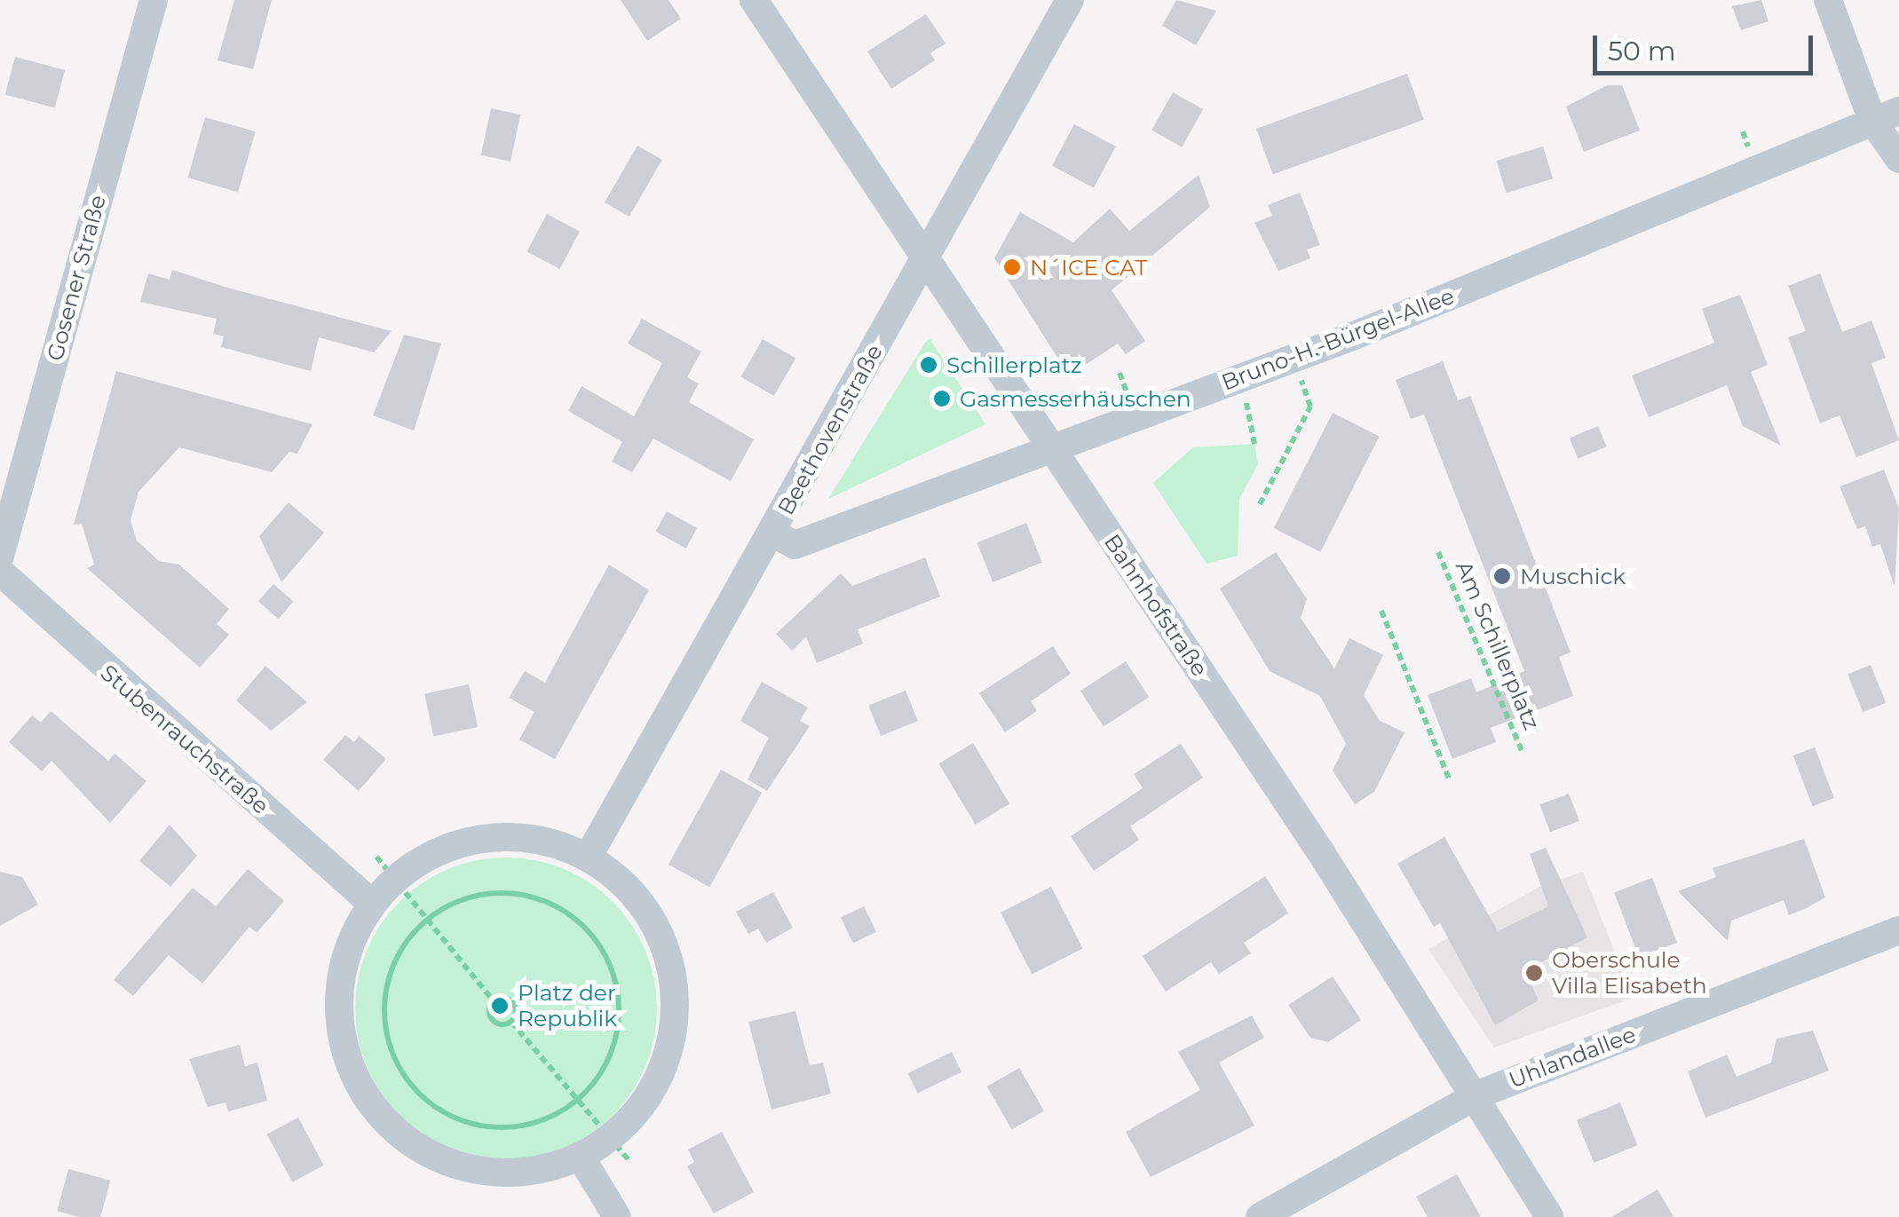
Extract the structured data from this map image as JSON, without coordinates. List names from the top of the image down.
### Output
{
  "streets": {
    "street": [
      "Gosener Straße",
      "Bruno-H.-Bürgel-Allee",
      "Beethovenstraße",
      "Bahnhofstraße",
      "Stubenrauchstraße",
      "Uhlandallee"
    ],
    "path": ["Am Schillerplatz"]
  },
  "crossings": [
    ["Bruno-H.-Bürgel-Allee", "Beethovenstraße"],
    ["Bruno-H.-Bürgel-Allee", "Bahnhofstraße"],
    ["Beethovenstraße", "Bahnhofstraße"],
    ["Bahnhofstraße", "Uhlandallee"]
  ],
  "places": [
    "N´ICE CAT",
    "Schillerplatz",
    "Gasmesserhäuschen",
    "Muschick",
    "Oberschule Villa Elisabeth",
    "Platz der Republik"
  ],
  "scale_bar": "50 m"
}
